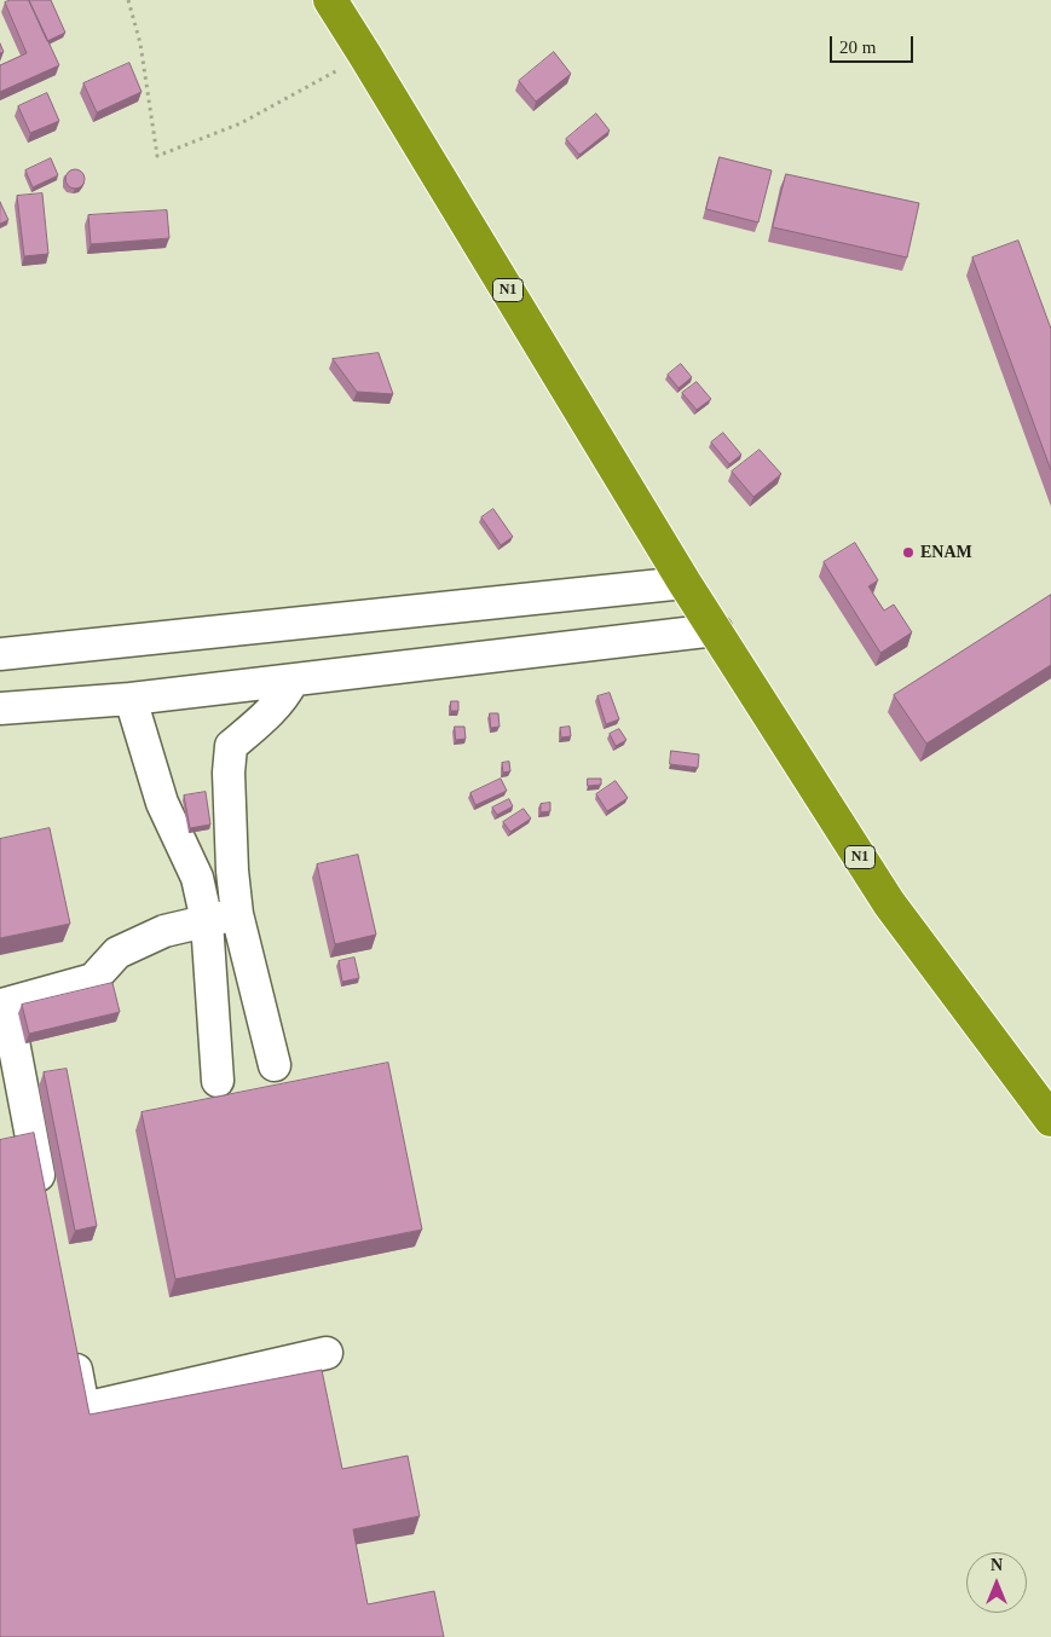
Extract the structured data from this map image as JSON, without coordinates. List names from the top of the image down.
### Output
{
  "streets": {
    "highway": ["N1"]
  },
  "places": ["ENAM"],
  "scale_bar": "20 m",
  "north": "top"
}
